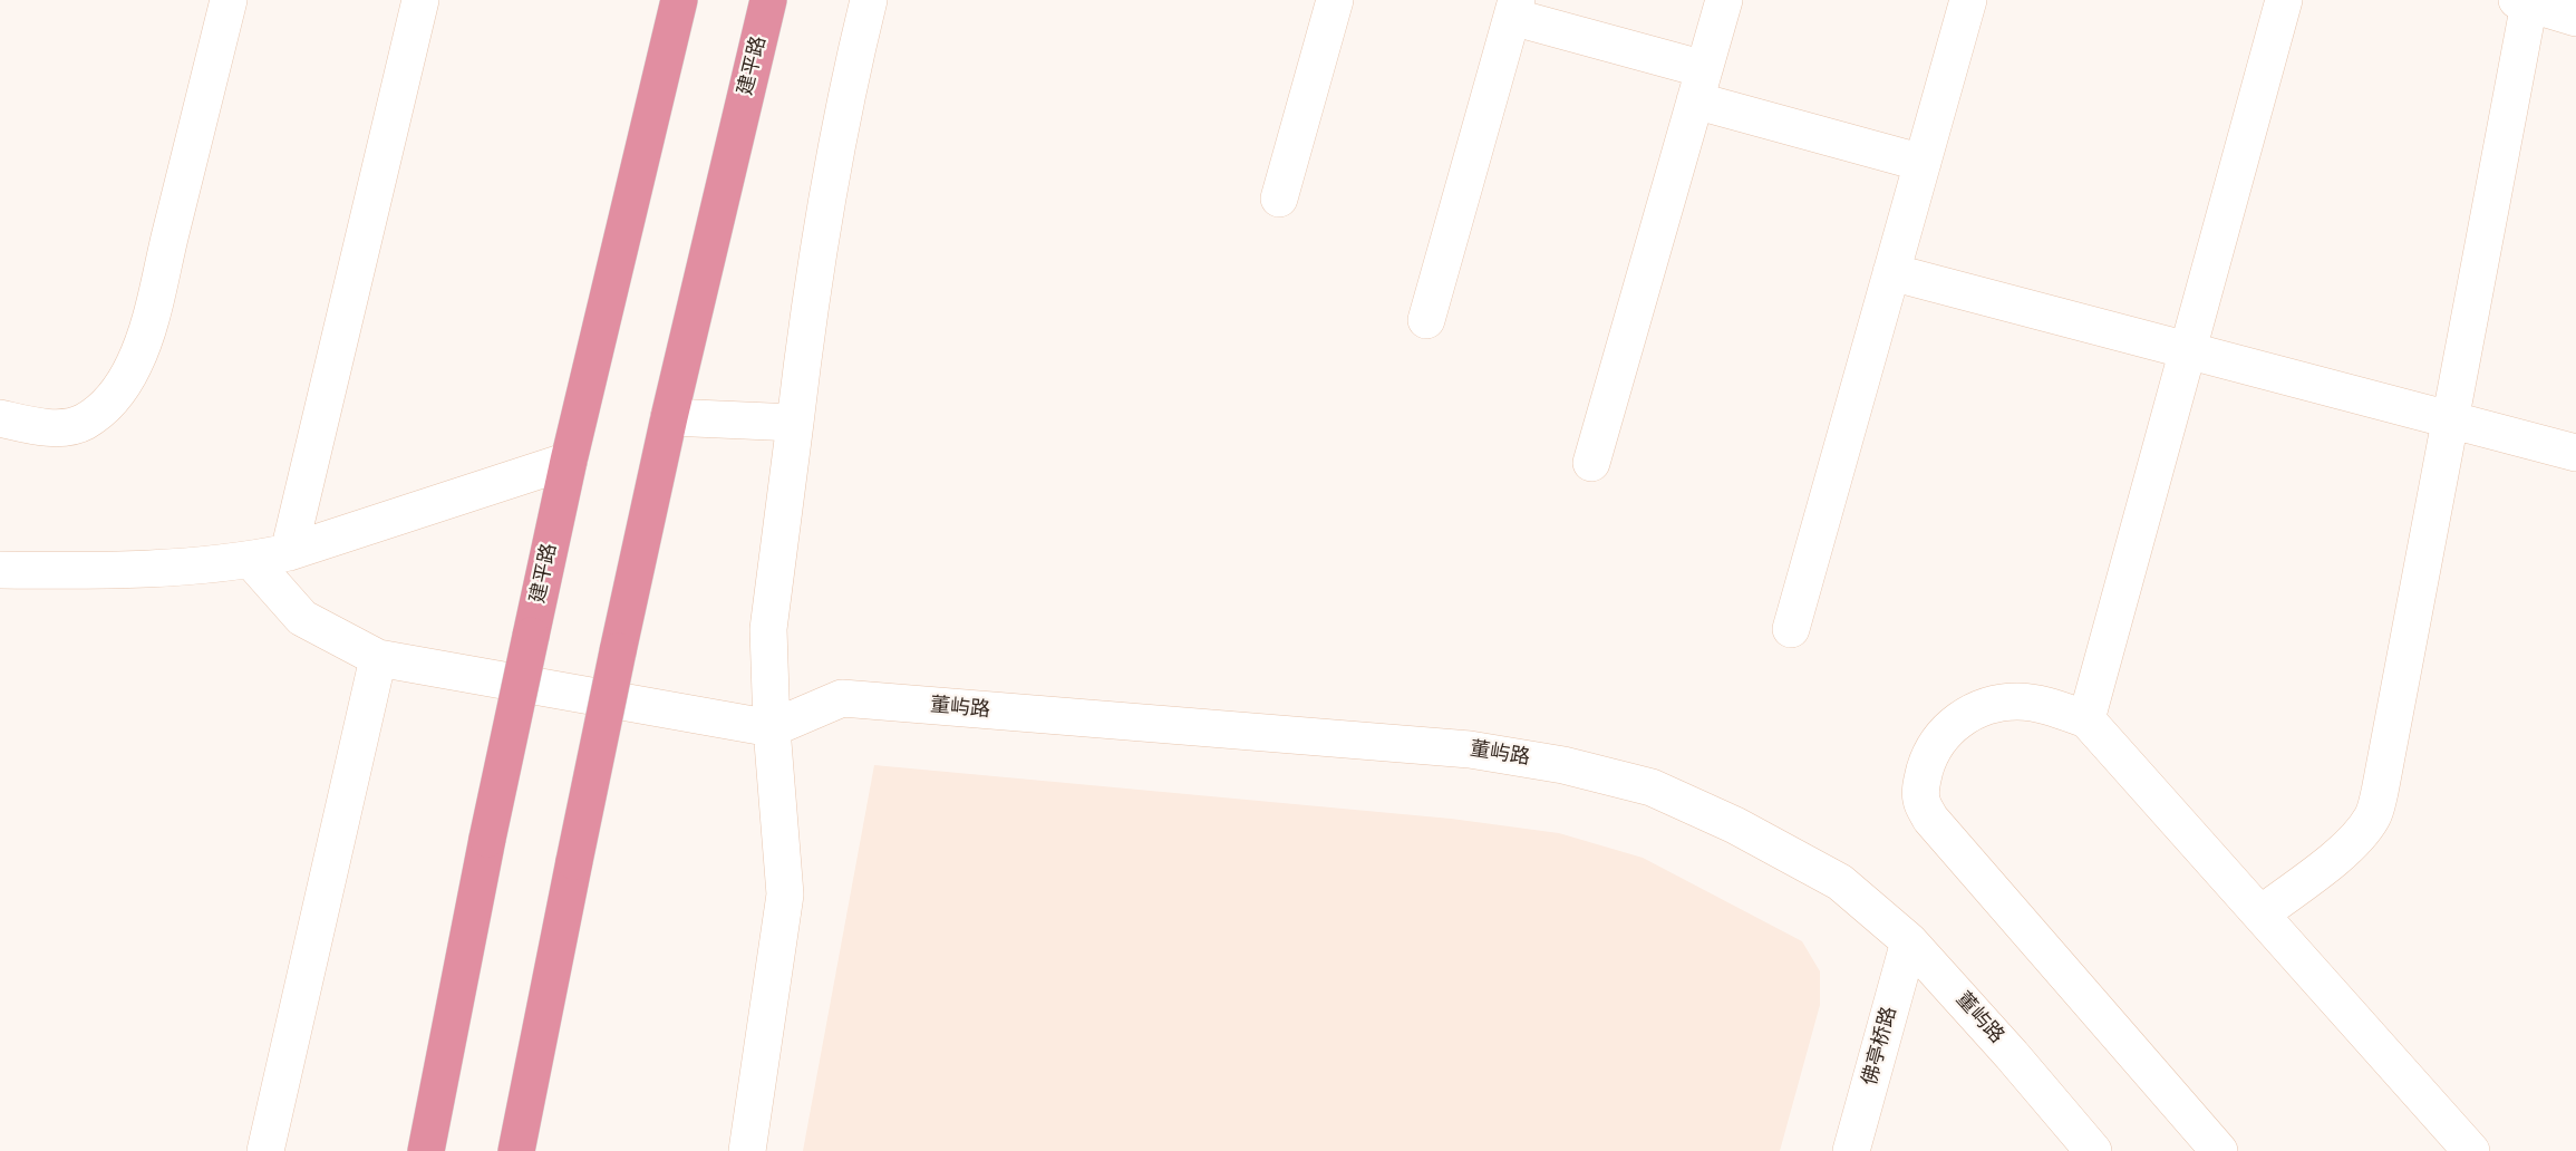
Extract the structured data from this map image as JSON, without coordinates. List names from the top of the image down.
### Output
{
  "streets": {
    "highway": ["建平路"],
    "street": ["董屿路", "佛亭桥路"]
  },
  "crossings": [
    ["董屿路", "佛亭桥路"]
  ]
}
